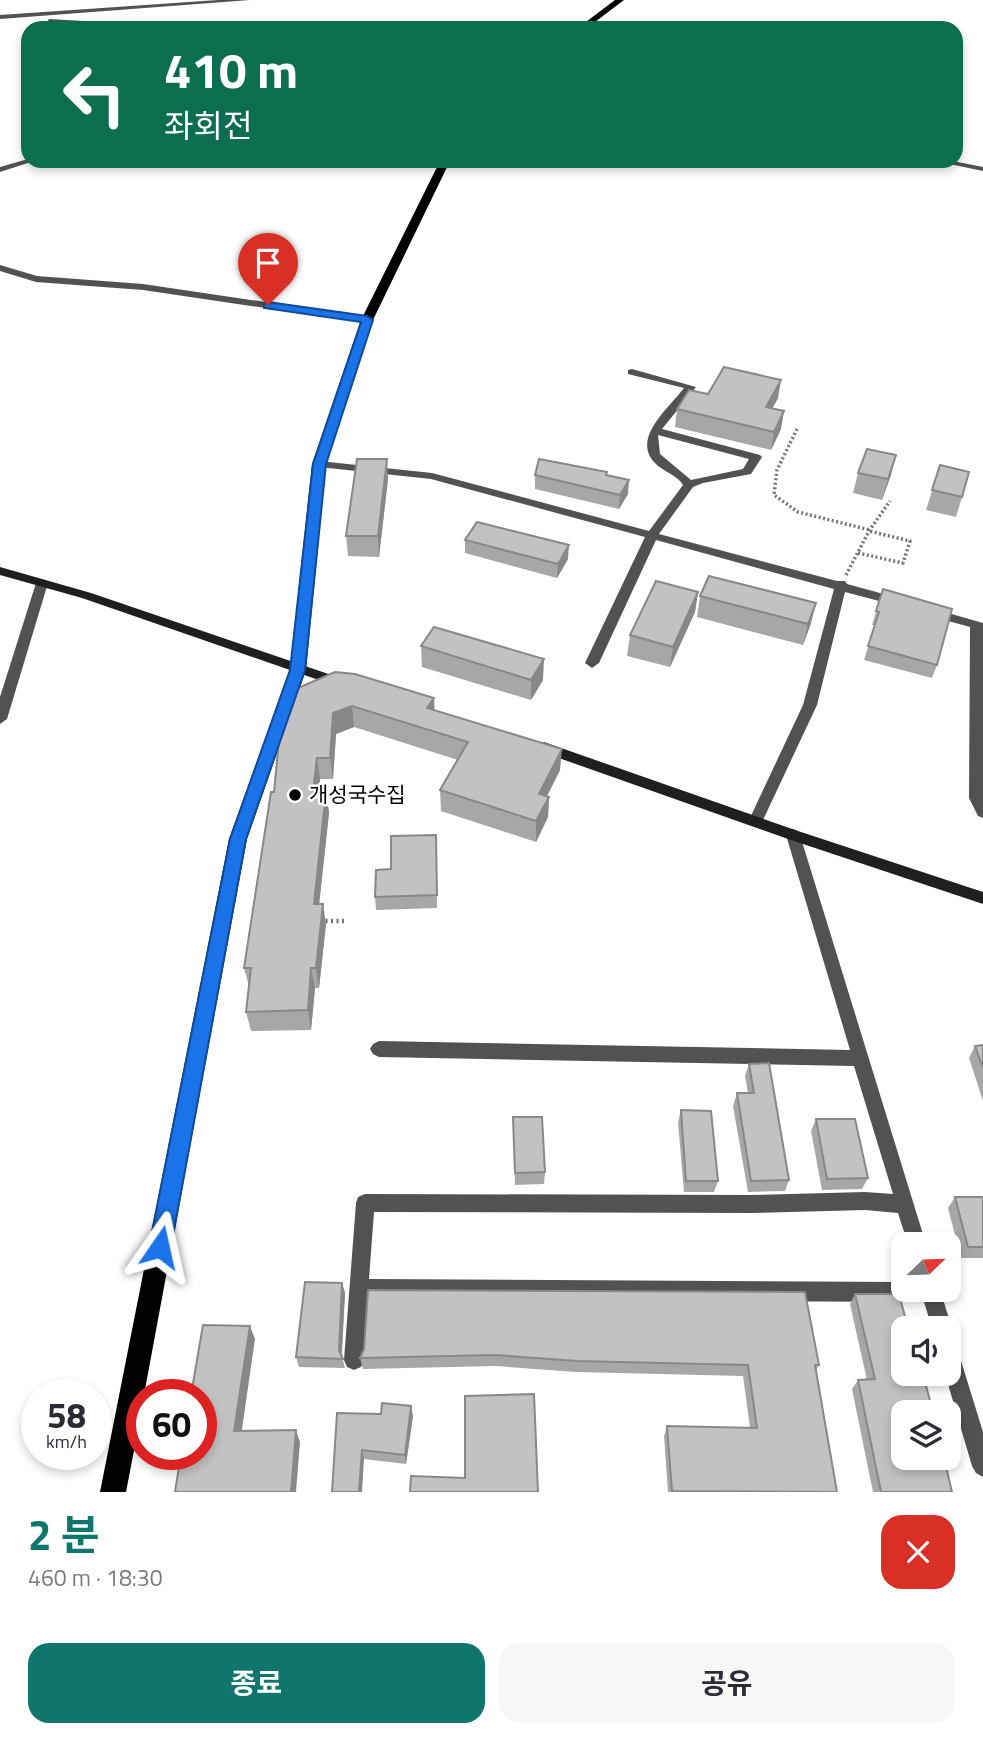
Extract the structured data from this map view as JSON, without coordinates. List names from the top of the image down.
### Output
{
  "places": ["개성국수집"],
  "north": "top right",
  "page": {
    "turn": ["410 m", "좌회전"],
    "speed": "58 km/h",
    "limit": "60",
    "heading": ["2 분", "460 m · 18:30"],
    "buttons": ["종료", "공유"]
  }
}
